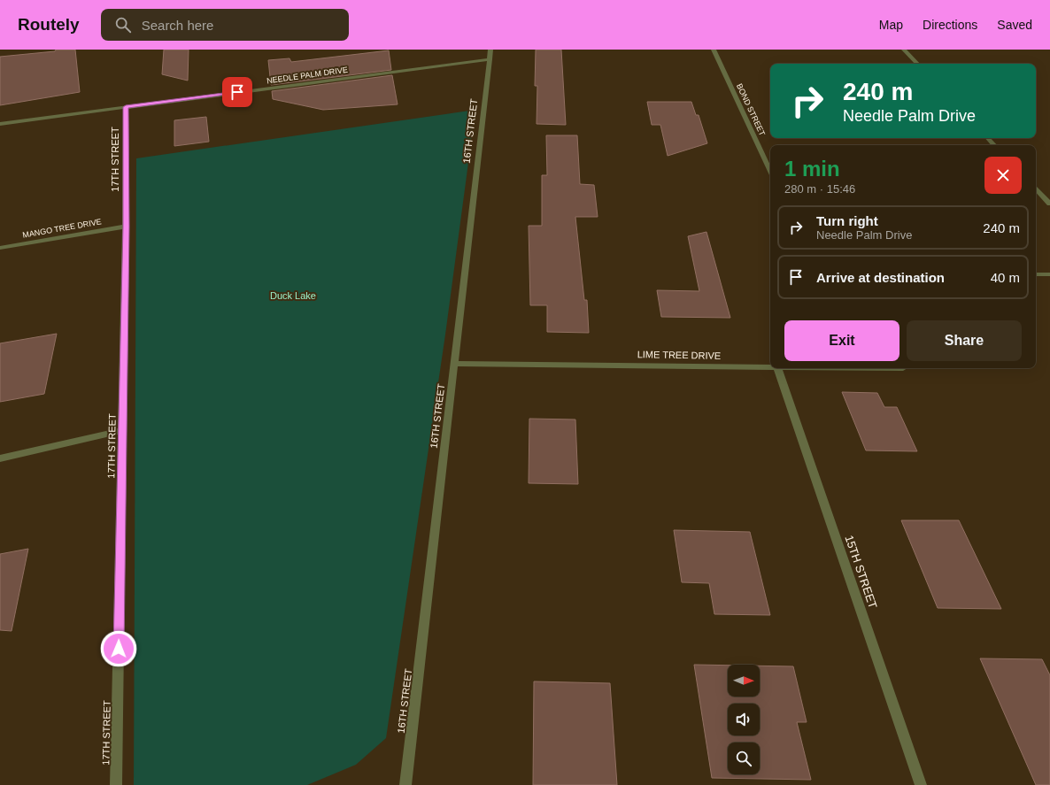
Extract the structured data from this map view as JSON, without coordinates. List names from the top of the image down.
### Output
{
  "streets": {
    "street": [
      "NEEDLE PALM DRIVE",
      "BOND STREET",
      "16TH STREET",
      "17TH STREET",
      "MANGO TREE DRIVE",
      "LIME TREE DRIVE",
      "15TH STREET"
    ]
  },
  "crossings": [
    ["NEEDLE PALM DRIVE", "16TH STREET"],
    ["NEEDLE PALM DRIVE", "17TH STREET"],
    ["16TH STREET", "LIME TREE DRIVE"],
    ["17TH STREET", "MANGO TREE DRIVE"]
  ],
  "parks": ["Duck Lake"],
  "north": "right",
  "page": {
    "header": "Routely",
    "search": "Search here",
    "nav": ["Map", "Directions", "Saved"],
    "turn": ["240 m", "Needle Palm Drive"],
    "heading": ["1 min", "280 m · 15:46"],
    "list": [
      {
        "name": "Turn right",
        "note": "Needle Palm Drive",
        "value": "240 m"
      },
      {
        "name": "Arrive at destination",
        "value": "40 m"
      }
    ],
    "buttons": ["Exit", "Share"]
  }
}
